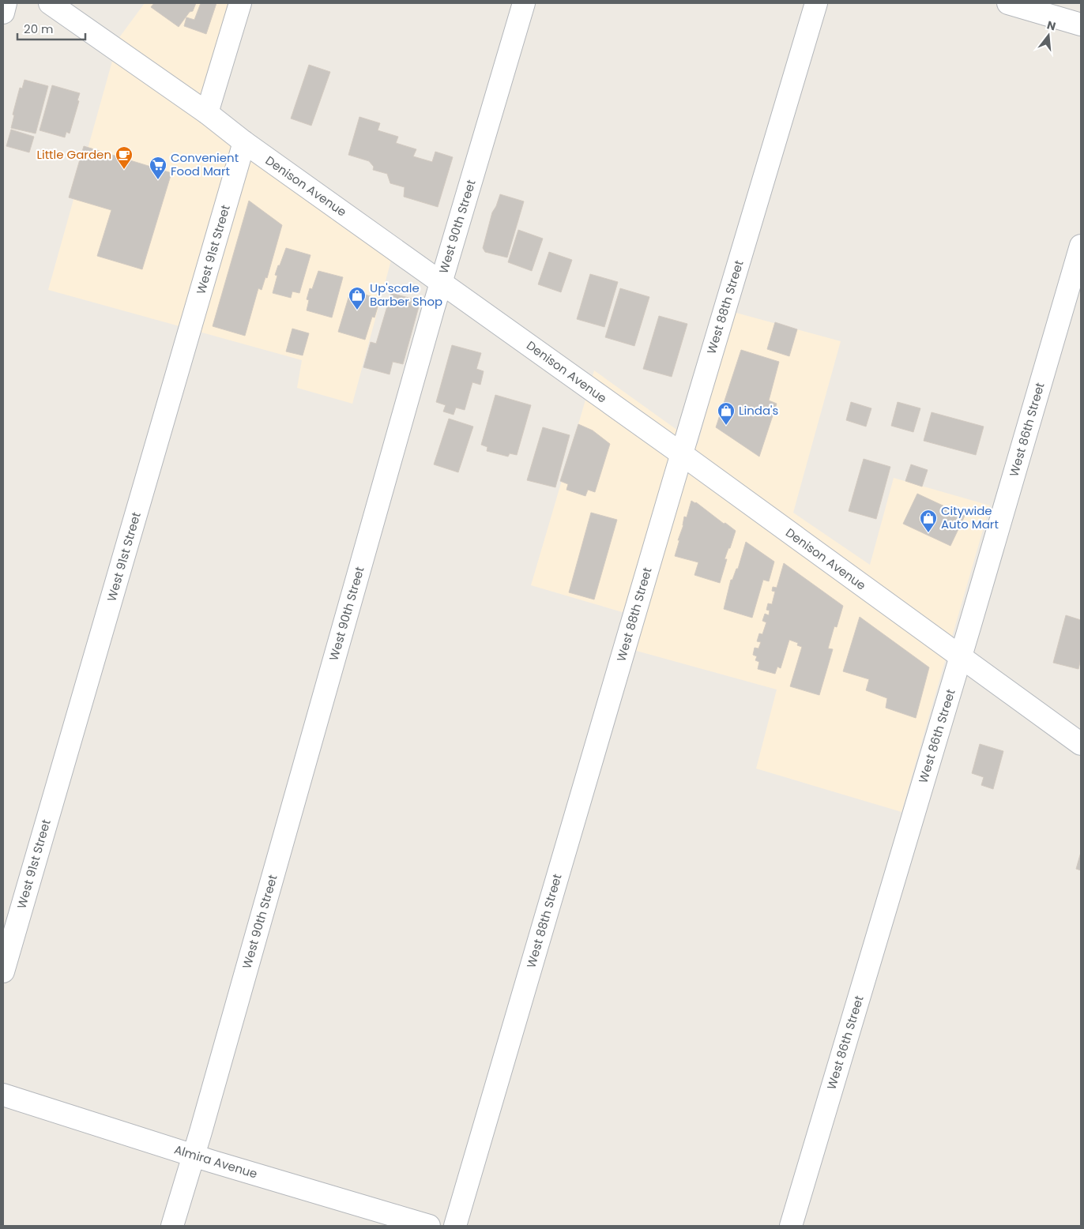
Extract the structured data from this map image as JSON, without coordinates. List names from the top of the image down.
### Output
{
  "streets": {
    "street": [
      "Denison Avenue",
      "West 90th Street",
      "West 91st Street",
      "West 88th Street",
      "West 86th Street",
      "Almira Avenue"
    ]
  },
  "crossings": [
    ["Denison Avenue", "West 90th Street"],
    ["Denison Avenue", "West 91st Street"],
    ["Denison Avenue", "West 88th Street"],
    ["Denison Avenue", "West 86th Street"],
    ["West 90th Street", "Almira Avenue"]
  ],
  "places": {
    "cafe": ["Little Garden"],
    "supermarket": ["Convenient Food Mart"],
    "shop": ["Up'scale Barber Shop", "Linda's", "Citywide Auto Mart"]
  },
  "scale_bar": "20 m",
  "north": "top"
}
